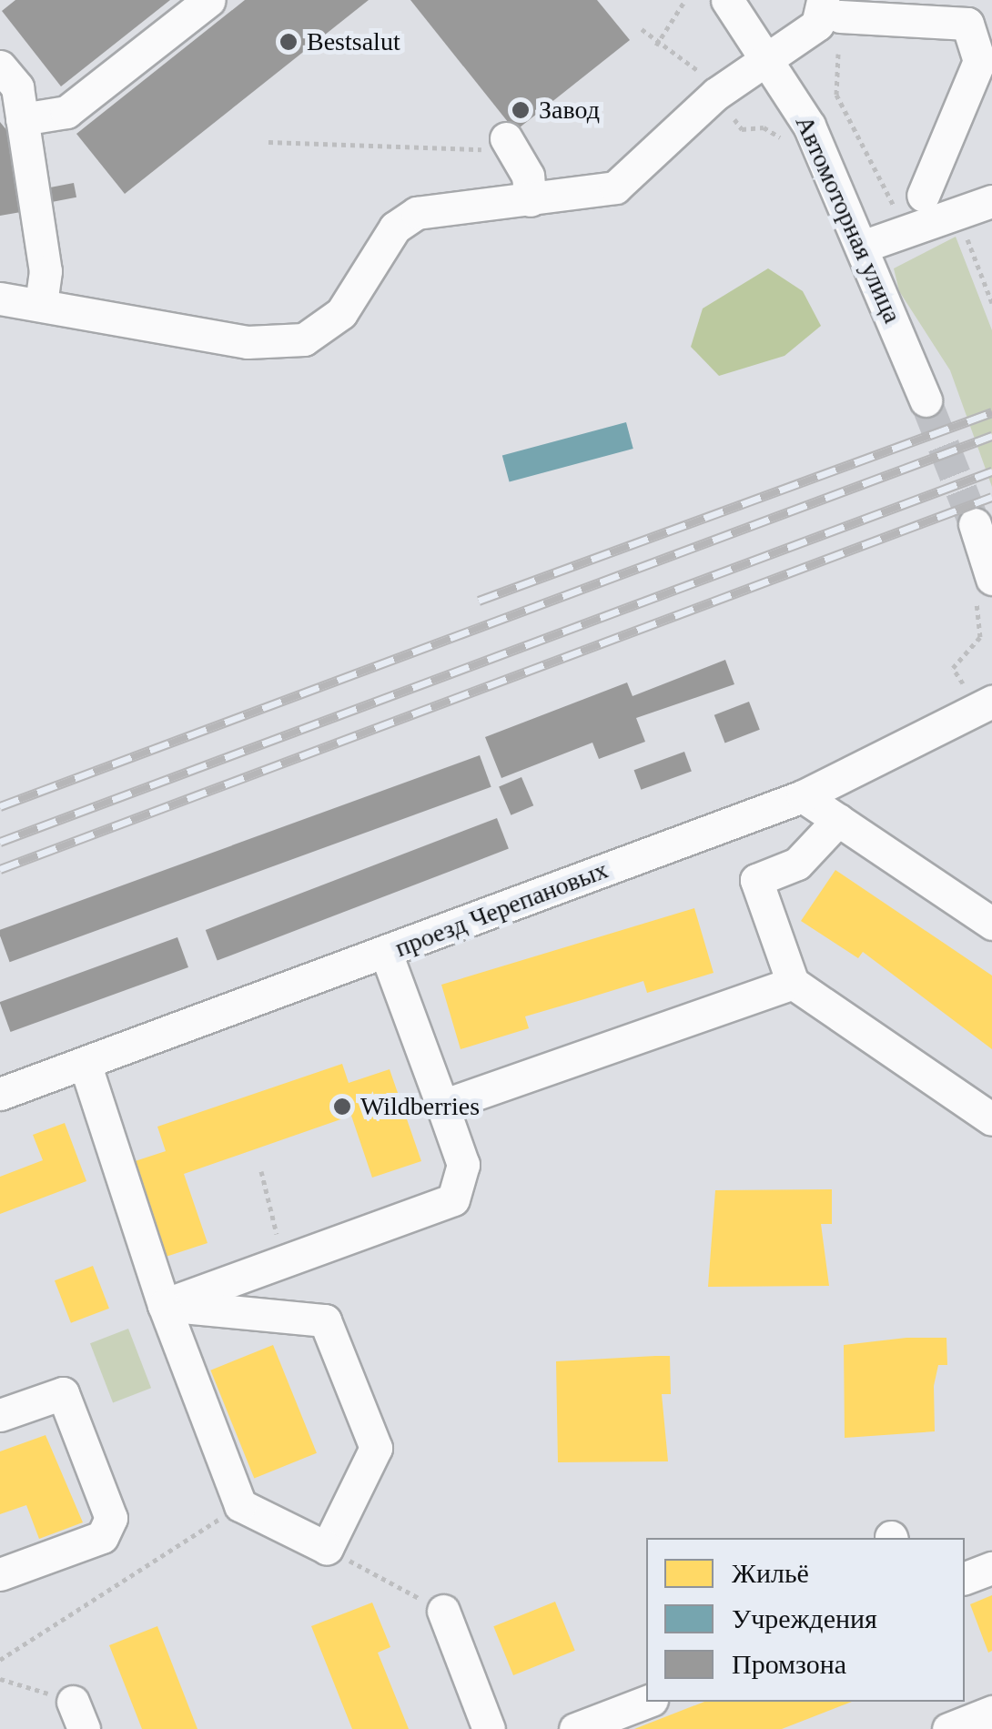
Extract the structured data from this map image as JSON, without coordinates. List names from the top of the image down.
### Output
{
  "streets": {
    "street": ["Автомоторная улица", "проезд Черепановых"]
  },
  "places": ["Bestsalut", "Завод", "Wildberries"],
  "legend": ["Жильё", "Учреждения", "Промзона"]
}
